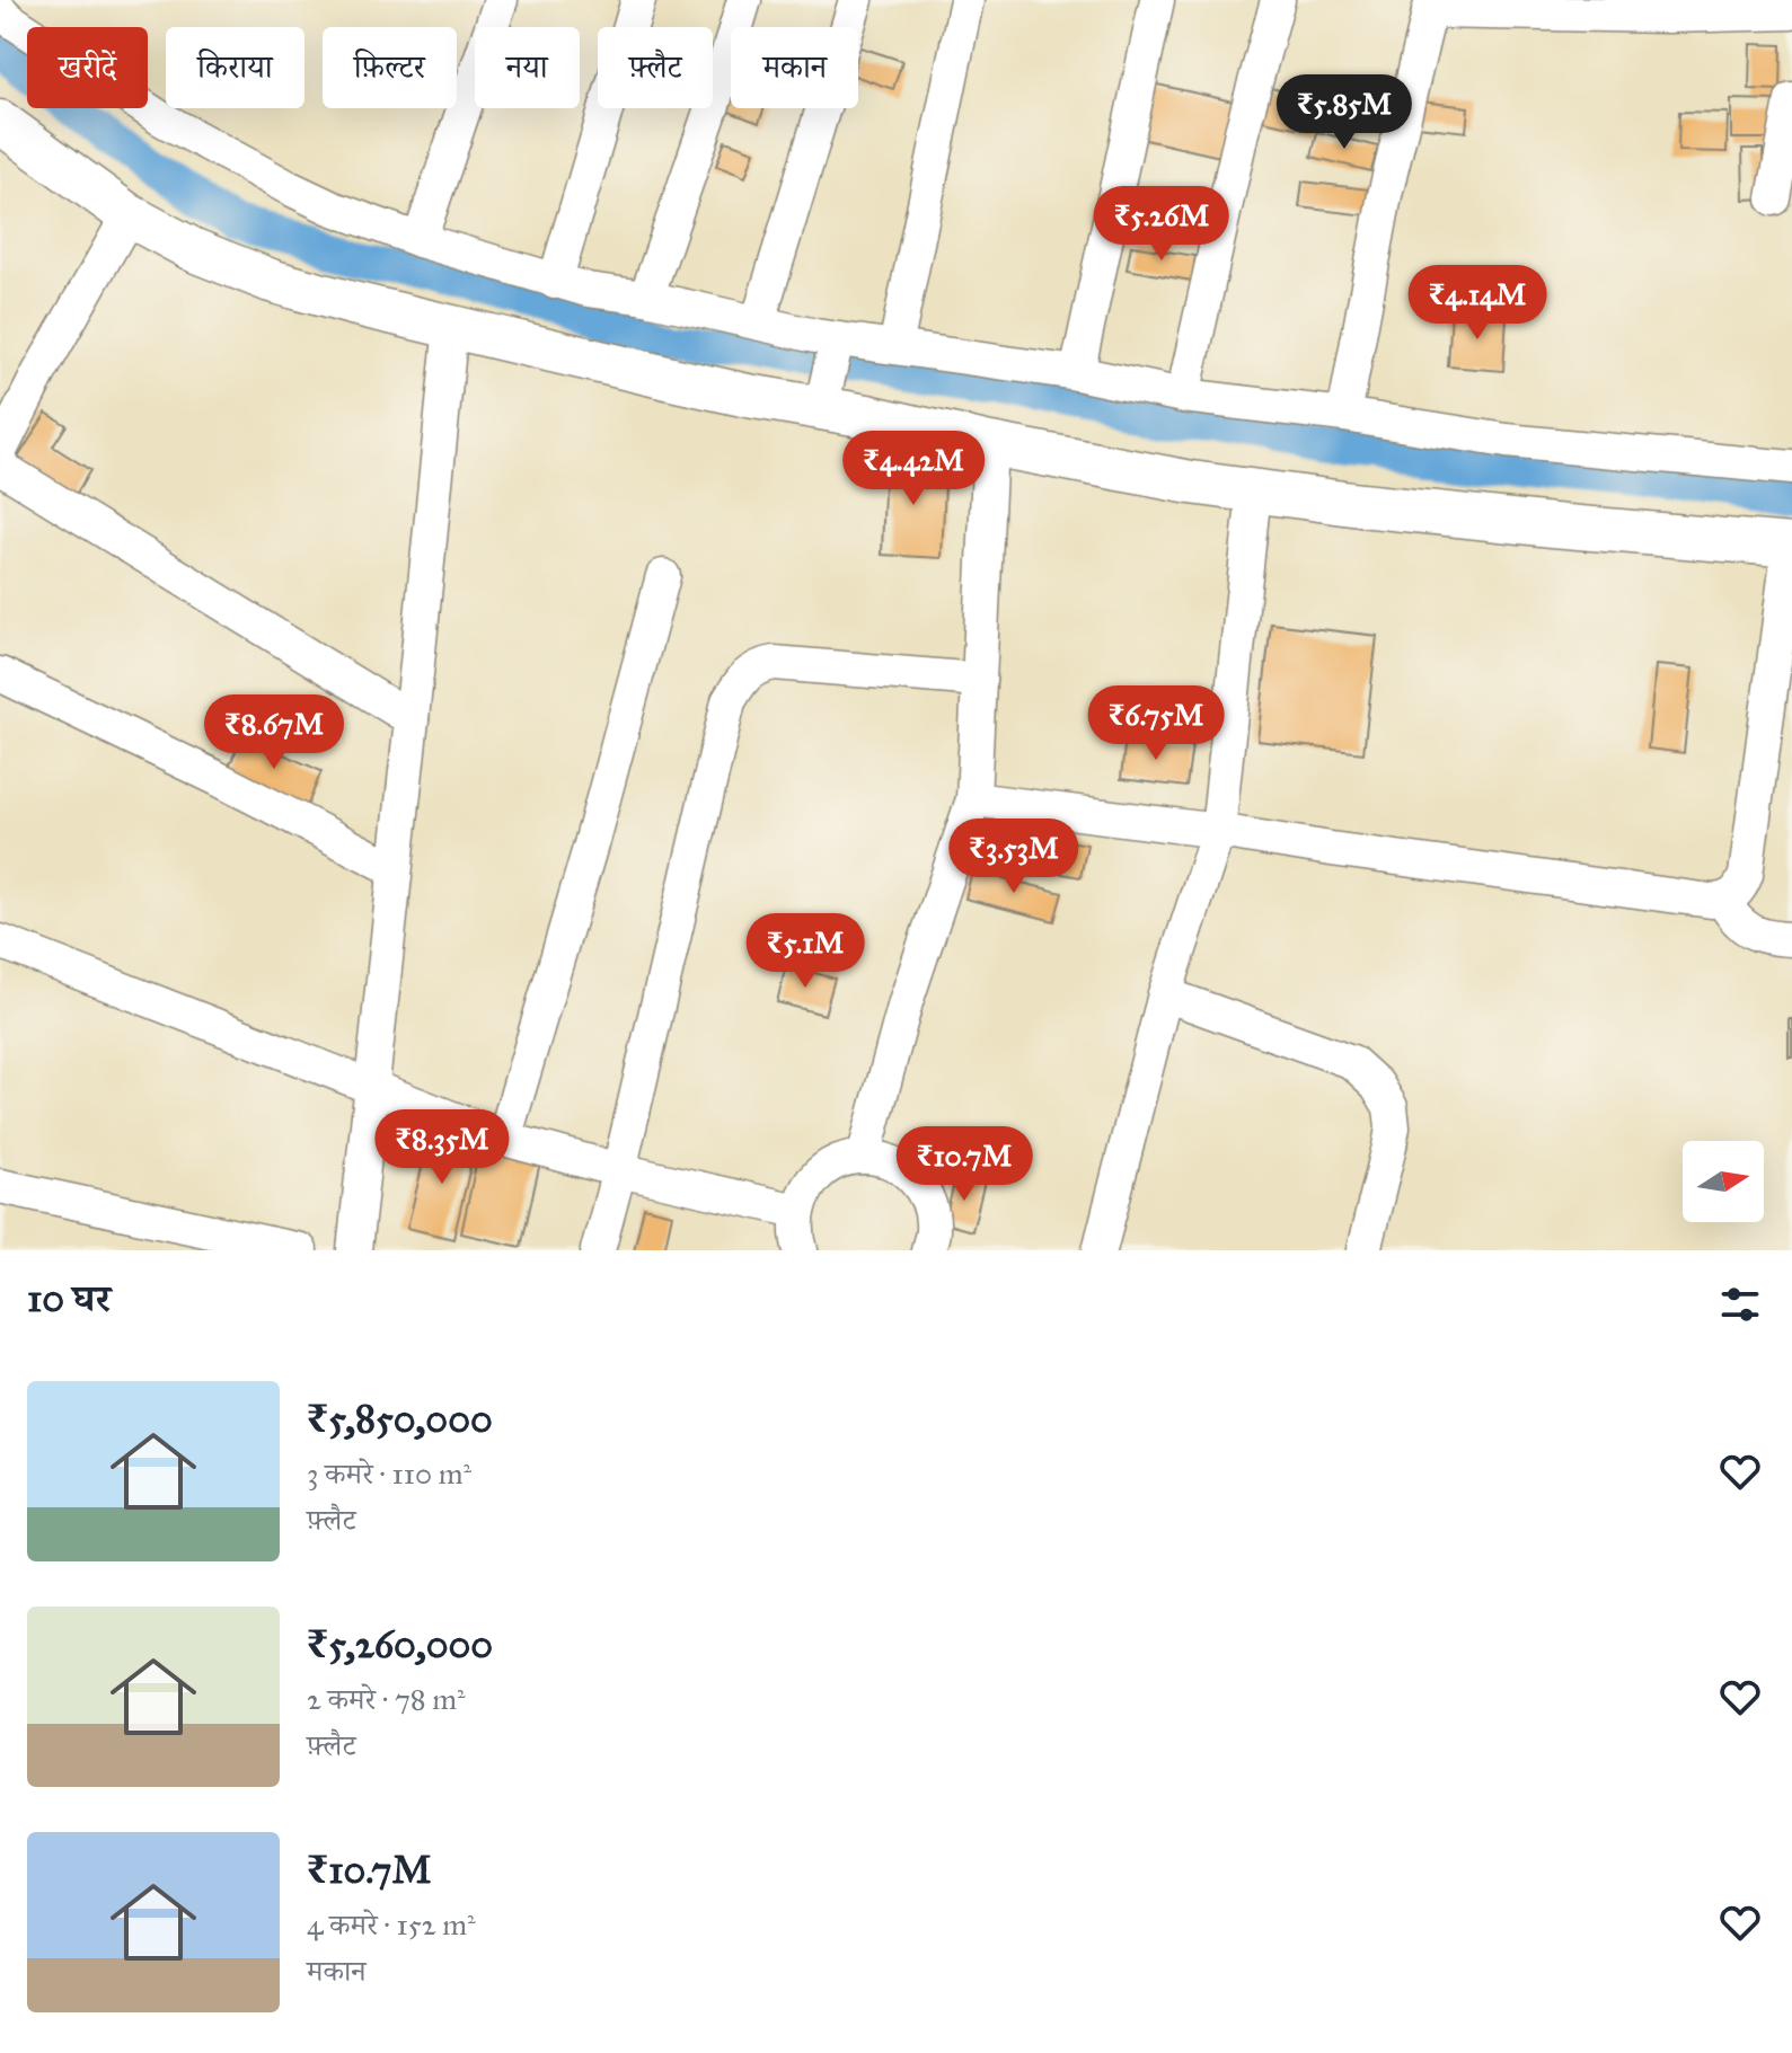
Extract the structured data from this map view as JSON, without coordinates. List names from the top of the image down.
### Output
{
  "north": "right",
  "page": {
    "chip": [
      "खरीदें",
      "किराया",
      "फ़िल्टर",
      "नया",
      "फ़्लैट",
      "मकान"
    ],
    "price": [
      "₹5.85M",
      "₹5.26M",
      "₹4.14M",
      "₹4.42M",
      "₹6.75M",
      "₹8.67M",
      "₹3.53M",
      "₹5.1M",
      "₹8.35M",
      "₹10.7M"
    ],
    "heading": "10 घर",
    "list": [
      {
        "name": "₹5,850,000",
        "note": "3 कमरे · 110 m² · फ़्लैट"
      },
      {
        "name": "₹5,260,000",
        "note": "2 कमरे · 78 m² · फ़्लैट"
      },
      {
        "name": "₹10.7M",
        "note": "4 कमरे · 152 m² · मकान"
      }
    ]
  }
}
